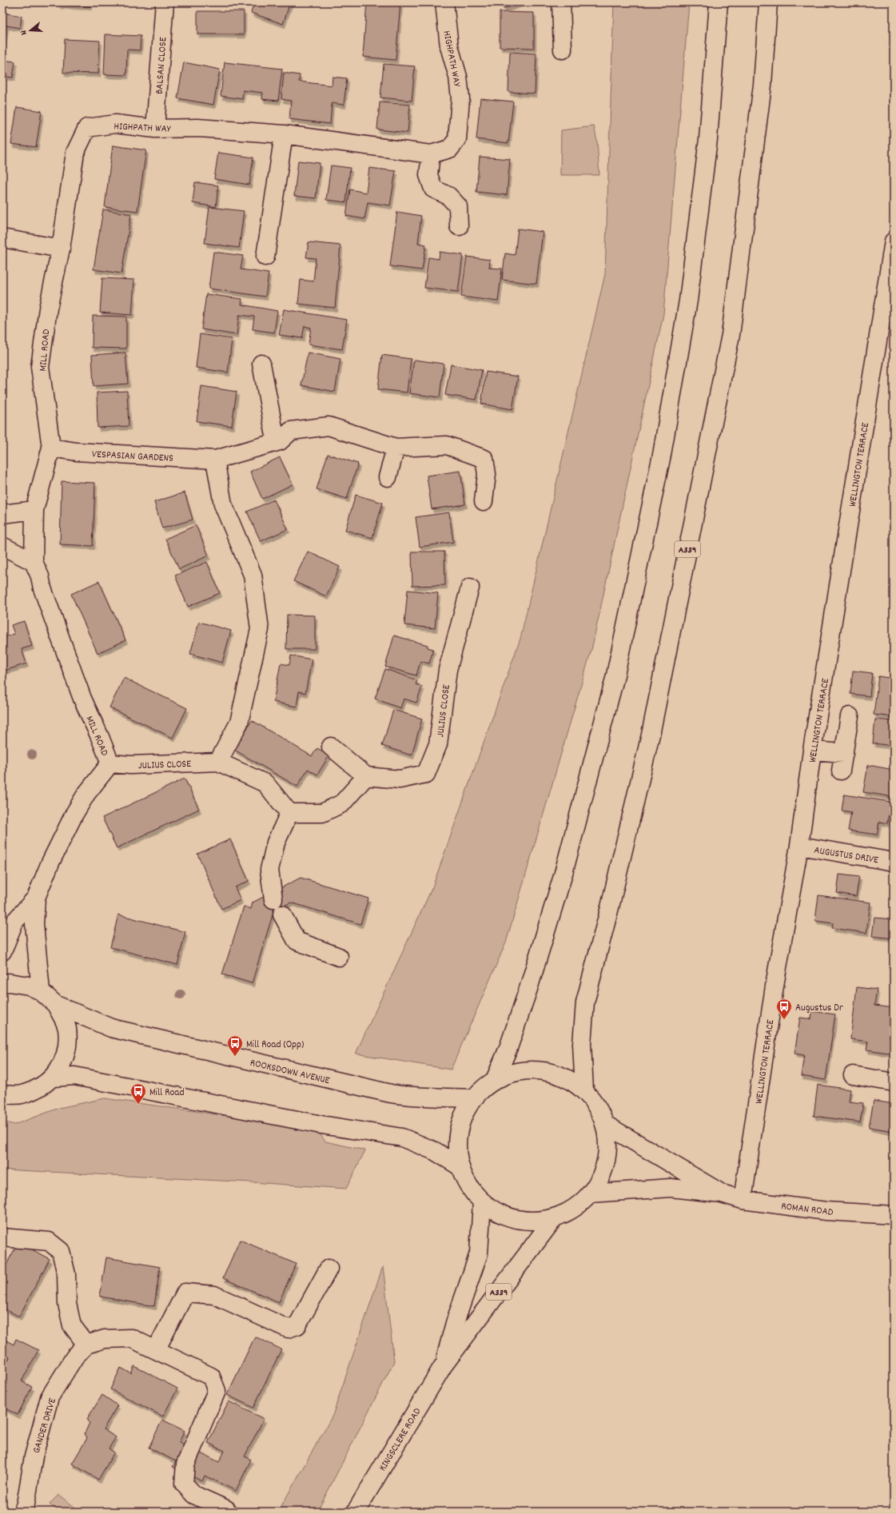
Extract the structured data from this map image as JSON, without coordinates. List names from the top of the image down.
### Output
{
  "streets": {
    "main road": [
      "HIGHPATH WAY",
      "BALSAN CLOSE",
      "MILL ROAD",
      "VESPASIAN GARDENS",
      "WELLINGTON TERRACE",
      "A339",
      "JULIUS CLOSE",
      "AUGUSTUS DRIVE",
      "ROOKSDOWN AVENUE",
      "ROMAN ROAD",
      "GANDER DRIVE",
      "KINGSCLERE ROAD"
    ]
  },
  "crossings": [
    ["HIGHPATH WAY", "BALSAN CLOSE"],
    ["HIGHPATH WAY", "MILL ROAD"],
    ["MILL ROAD", "VESPASIAN GARDENS"],
    ["MILL ROAD", "JULIUS CLOSE"],
    ["MILL ROAD", "ROOKSDOWN AVENUE"],
    ["WELLINGTON TERRACE", "AUGUSTUS DRIVE"],
    ["WELLINGTON TERRACE", "ROMAN ROAD"]
  ],
  "places": {
    "bus stop": ["Augustus Dr", "Mill Road (Opp)", "Mill Road"]
  },
  "north": "left"
}
